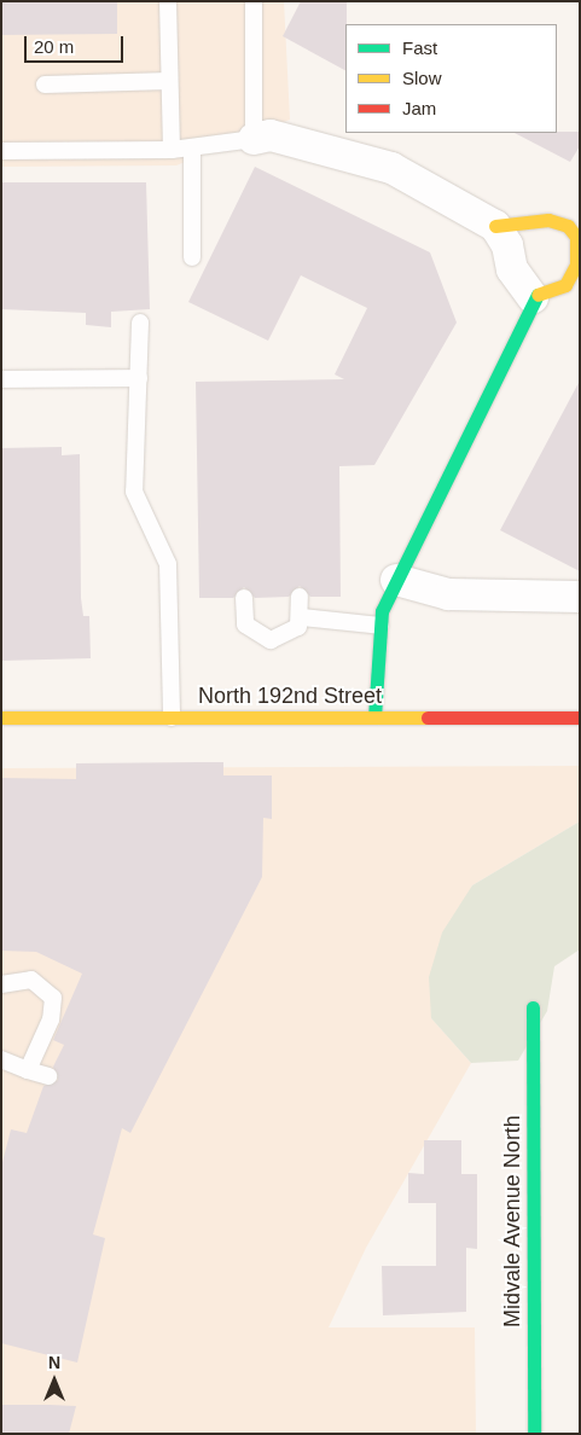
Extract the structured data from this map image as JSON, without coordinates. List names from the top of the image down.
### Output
{
  "streets": {
    "street": ["North 192nd Street", "Midvale Avenue North"]
  },
  "legend": ["Fast", "Slow", "Jam"],
  "scale_bar": "20 m",
  "north": "top"
}
